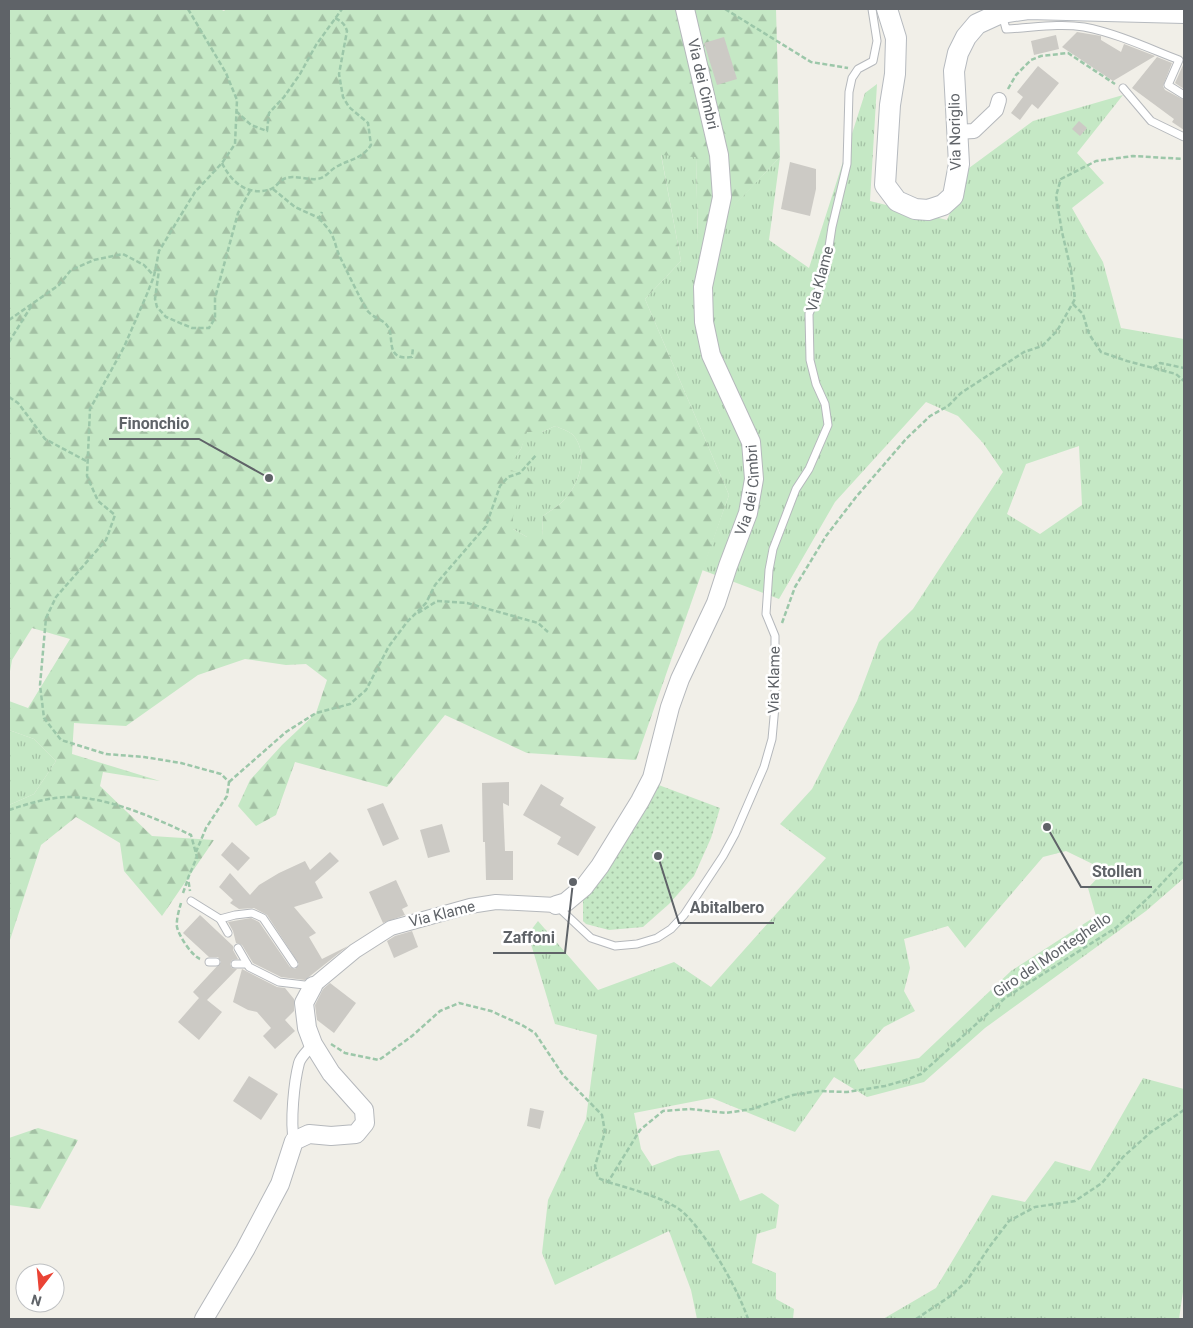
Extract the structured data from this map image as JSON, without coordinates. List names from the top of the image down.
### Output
{
  "streets": {
    "main road": ["Via Noriglio"],
    "street": ["Via dei Cimbri", "Via Klame"],
    "path": ["Giro del Monteghello"]
  },
  "crossings": [
    ["Via dei Cimbri", "Via Klame"]
  ],
  "places": [
    "Finonchio",
    "Stollen",
    "Abitalbero",
    "Zaffoni"
  ],
  "north": "bottom"
}
